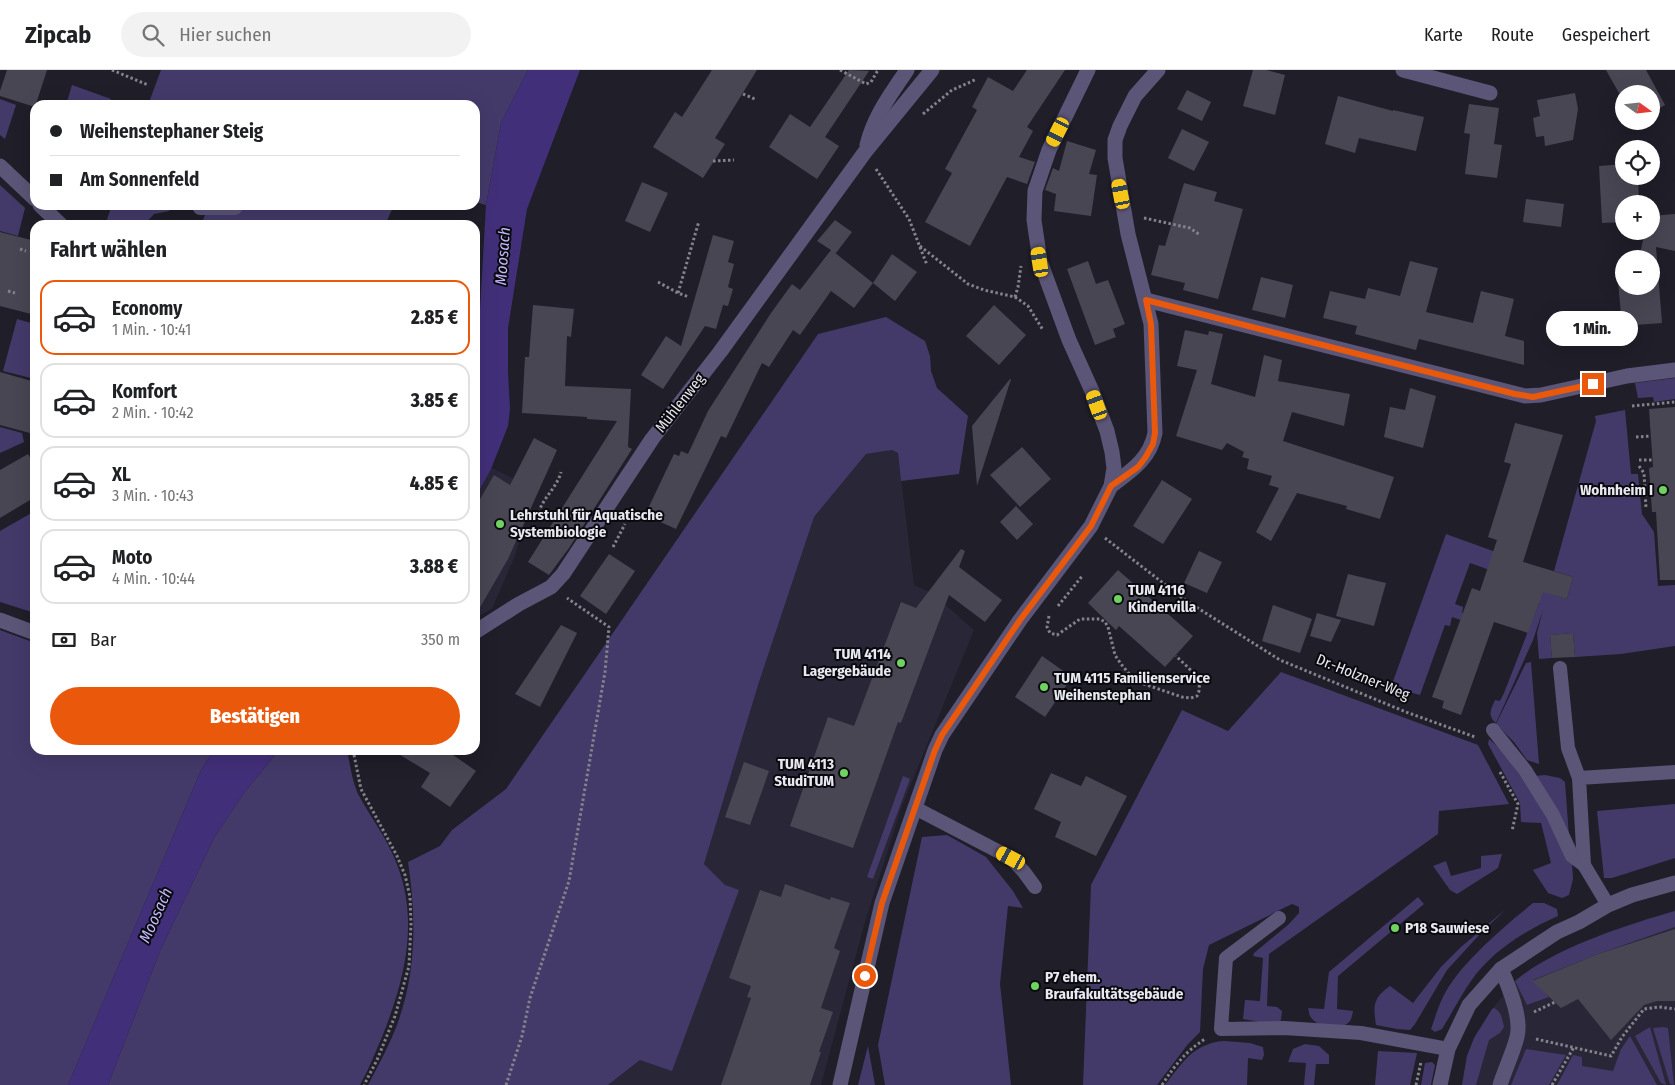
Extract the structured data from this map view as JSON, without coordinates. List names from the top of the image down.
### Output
{
  "streets": {
    "street": ["Mühlenweg"],
    "path": ["Dr.-Holzner-Weg"]
  },
  "water": ["Moosach"],
  "places": [
    "Wohnheim I",
    "Lehrstuhl für Aquatische Systembiologie",
    "TUM 4116 Kindervilla",
    "TUM 4114 Lagergebäude",
    "TUM 4115 Familienservice Weihenstephan",
    "TUM 4113 StudiTUM",
    "P18 Sauwiese",
    "P7 ehem. Braufakultätsgebäude"
  ],
  "north": "right",
  "page": {
    "header": "Zipcab",
    "search": "Hier suchen",
    "nav": ["Karte", "Route", "Gespeichert"],
    "map_buttons": ["+", "−"],
    "banner": ["Weihenstephaner Steig", "Am Sonnenfeld"],
    "heading": "Fahrt wählen",
    "list": [
      {
        "name": "Economy",
        "note": "1 Min. · 10:41",
        "value": "2.85 €"
      },
      {
        "name": "Komfort",
        "note": "2 Min. · 10:42",
        "value": "3.85 €"
      },
      {
        "name": "XL",
        "note": "3 Min. · 10:43",
        "value": "4.85 €"
      },
      {
        "name": "Moto",
        "note": "4 Min. · 10:44",
        "value": "3.88 €"
      }
    ],
    "bubble": "1 Min.",
    "pay": ["Bar", "350 m"],
    "buttons": "Bestätigen"
  }
}
